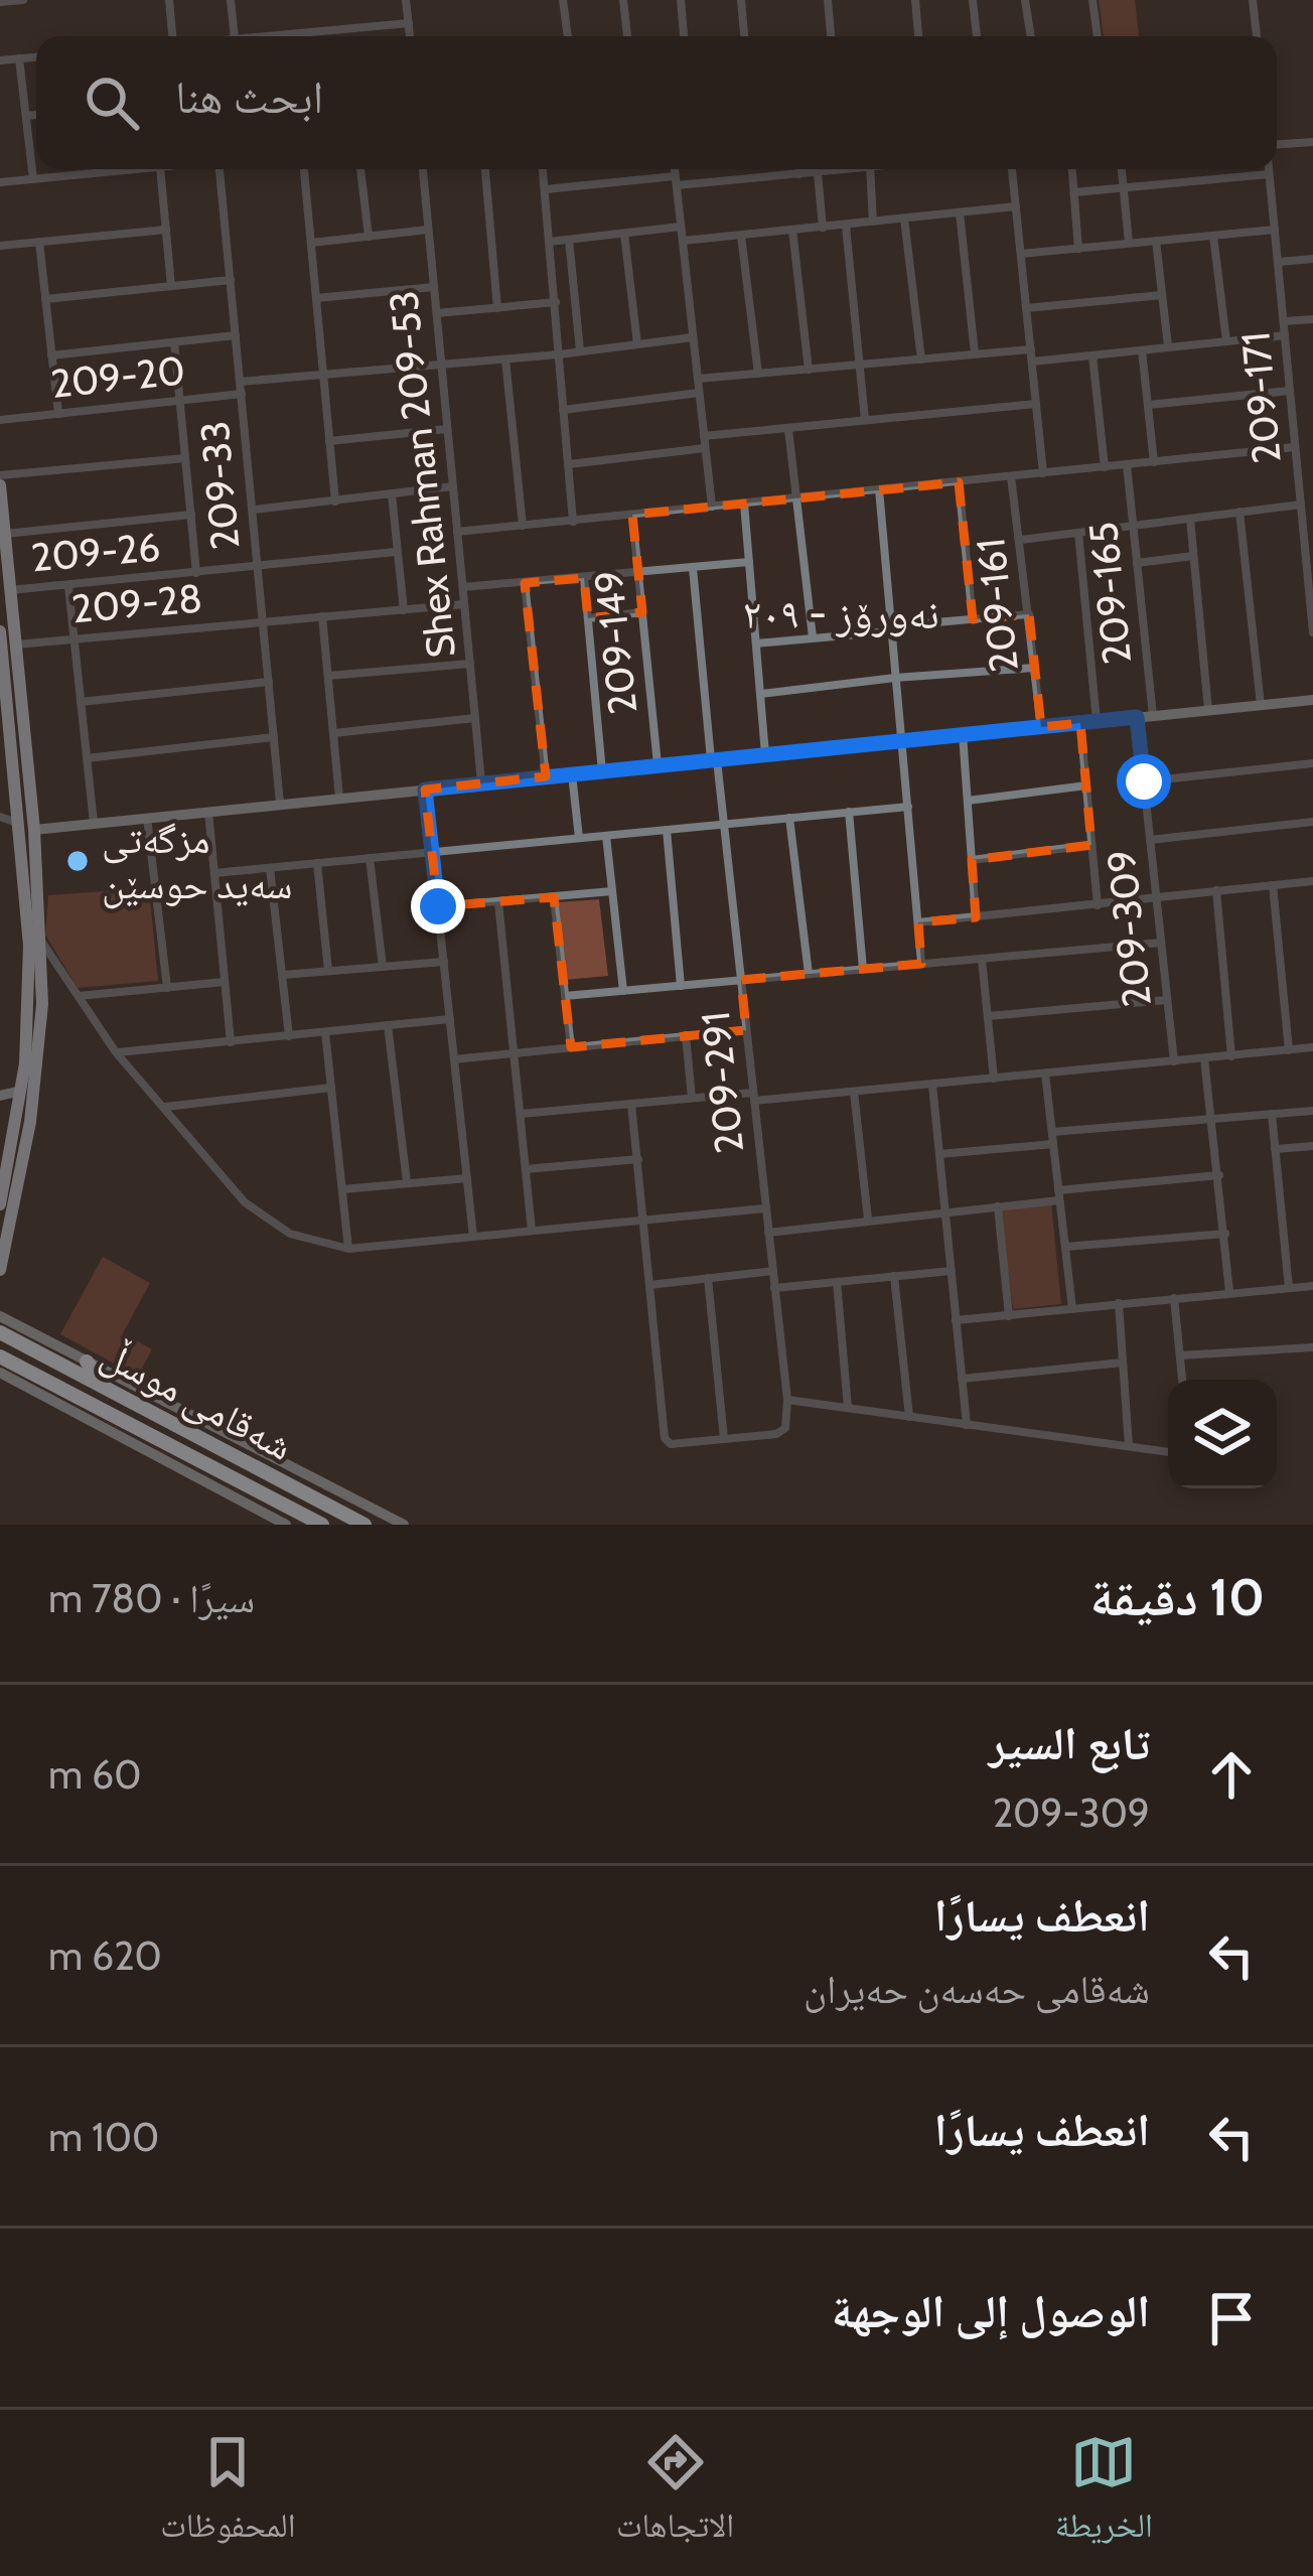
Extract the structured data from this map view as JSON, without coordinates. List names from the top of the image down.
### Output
{
  "streets": {
    "highway": ["شەقامی موسڵ"],
    "street": [
      "209-20",
      "209-171",
      "Shex Rahman 209-53",
      "209-33",
      "209-26",
      "209-165",
      "209-28",
      "209-161",
      "209-149",
      "209-309",
      "209-291"
    ]
  },
  "crossings": [
    ["209-20", "209-33"],
    ["Shex Rahman 209-53", "209-28"],
    ["209-33", "209-26"],
    ["209-33", "209-28"]
  ],
  "districts": ["نەورۆز - ٢٠٩"],
  "places": ["مزگەتی سەید حوسێن"],
  "page": {
    "search": "ابحث هنا",
    "heading": ["10 دقيقة", "سيرًا · 780 m"],
    "list": [
      ["تابع السير", "209-309", "60 m"],
      ["انعطف يسارًا", "شەقامی حەسەن حەیران", "620 m"],
      ["انعطف يسارًا", "100 m"],
      "الوصول إلى الوجهة"
    ],
    "nav": ["الخريطة", "الاتجاهات", "المحفوظات"]
  }
}
